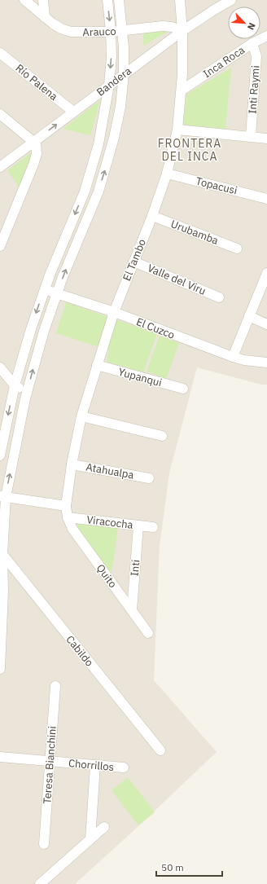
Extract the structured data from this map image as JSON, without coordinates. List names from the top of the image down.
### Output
{
  "streets": {
    "street": [
      "Arauco",
      "Inca Roca",
      "Bandera",
      "Río Palena",
      "Inti Raymi",
      "Topacusi",
      "Urubamba",
      "El Tambo",
      "Valle del Viru",
      "El Cuzco",
      "Yupanqui",
      "Atahualpa",
      "Viracocha",
      "Inti",
      "Quito",
      "Cabildo",
      "Teresa Bianchini",
      "Chorrillos"
    ]
  },
  "crossings": [
    ["Arauco", "Bandera"],
    ["Arauco", "El Tambo"],
    ["Inca Roca", "Inti Raymi"],
    ["Inca Roca", "El Tambo"],
    ["Bandera", "Río Palena"],
    ["Bandera", "El Tambo"],
    ["Topacusi", "El Tambo"],
    ["Urubamba", "El Tambo"],
    ["El Tambo", "Valle del Viru"],
    ["El Tambo", "El Cuzco"],
    ["El Tambo", "Yupanqui"],
    ["El Tambo", "Atahualpa"],
    ["El Tambo", "Viracocha"],
    ["El Tambo", "Quito"],
    ["Viracocha", "Inti"],
    ["Viracocha", "Quito"],
    ["Inti", "Quito"],
    ["Teresa Bianchini", "Chorrillos"]
  ],
  "districts": ["FRONTERA DEL INCA"],
  "scale_bar": "50 m",
  "north": "bottom right"
}
